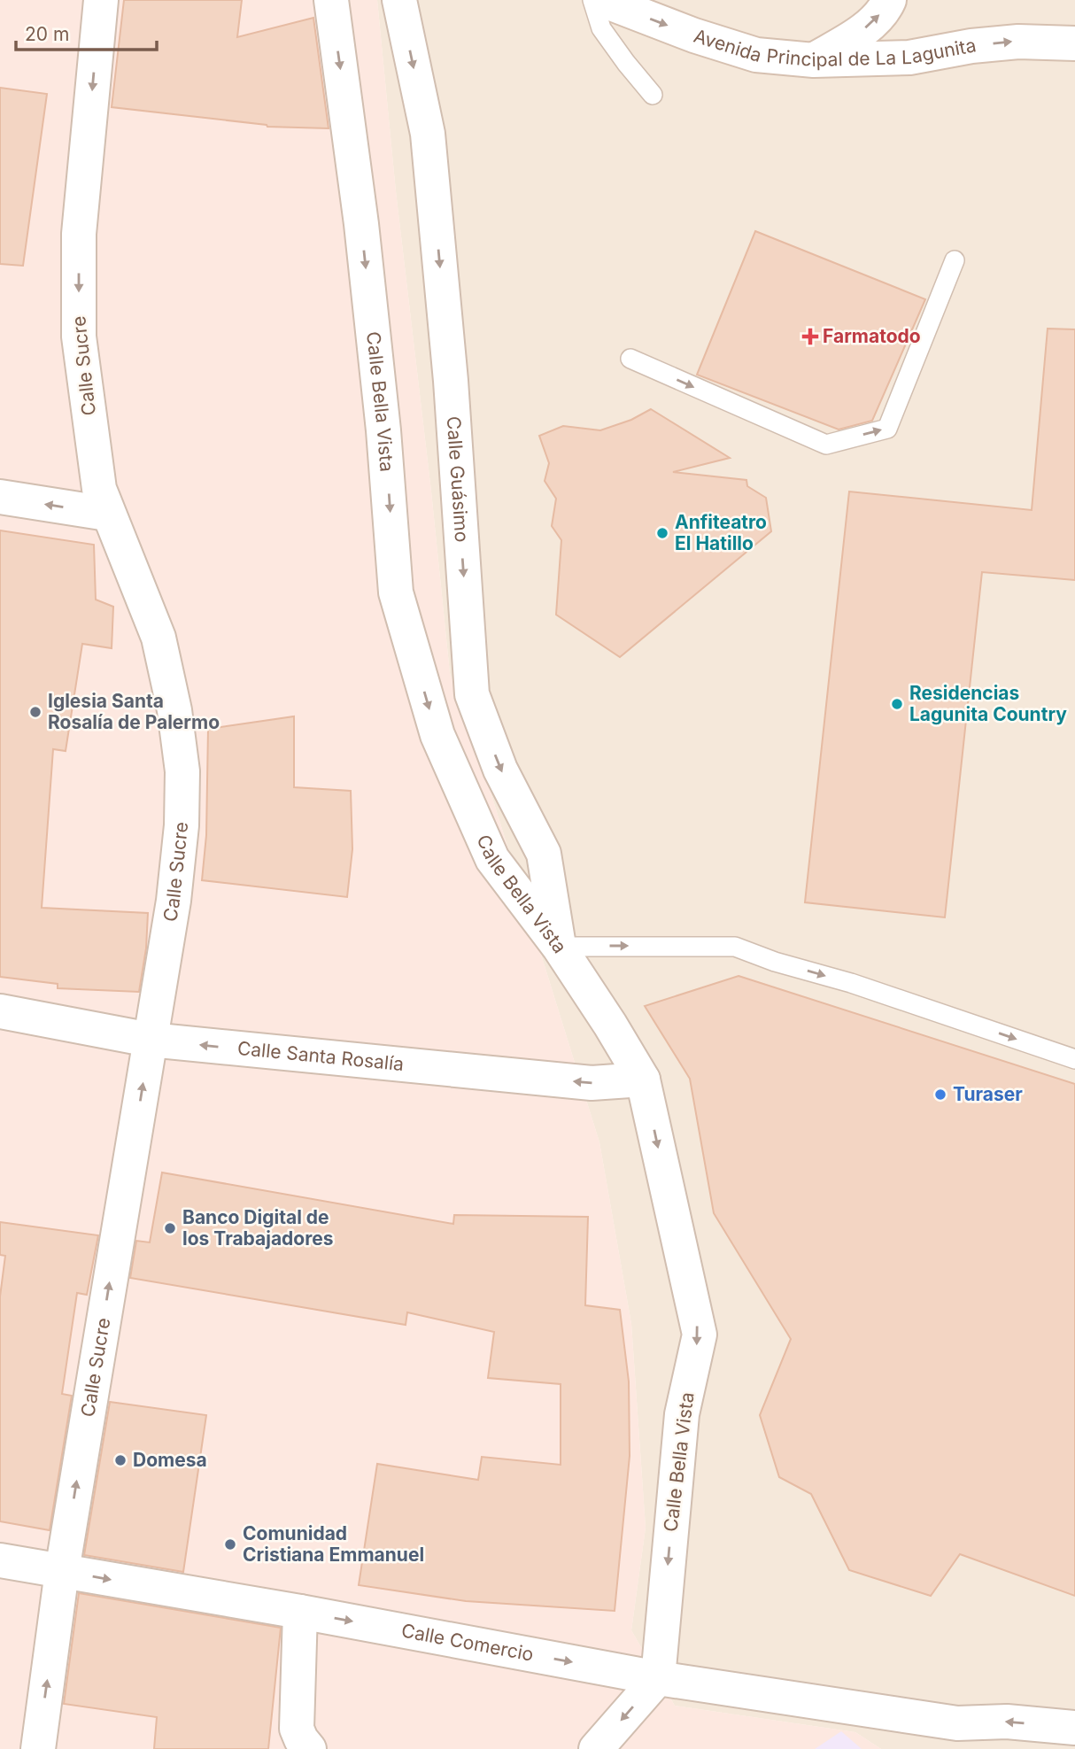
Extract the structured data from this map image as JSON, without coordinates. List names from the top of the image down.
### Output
{
  "streets": {
    "street": [
      "Avenida Principal de La Lagunita",
      "Calle Sucre",
      "Calle Bella Vista",
      "Calle Guásimo",
      "Calle Santa Rosalía",
      "Calle Comercio"
    ]
  },
  "crossings": [
    ["Calle Sucre", "Calle Santa Rosalía"],
    ["Calle Sucre", "Calle Comercio"],
    ["Calle Bella Vista", "Calle Guásimo"],
    ["Calle Bella Vista", "Calle Santa Rosalía"],
    ["Calle Bella Vista", "Calle Comercio"]
  ],
  "one_way": [
    "Avenida Principal de La Lagunita",
    "Calle Bella Vista",
    "Calle Guásimo",
    "Calle Santa Rosalía"
  ],
  "places": {
    "health": ["Farmatodo"],
    "other": [
      "Anfiteatro El Hatillo",
      "Residencias Lagunita Country",
      "Iglesia Santa Rosalía de Palermo",
      "Turaser",
      "Banco Digital de los Trabajadores",
      "Domesa",
      "Comunidad Cristiana Emmanuel"
    ]
  },
  "scale_bar": "20 m"
}
